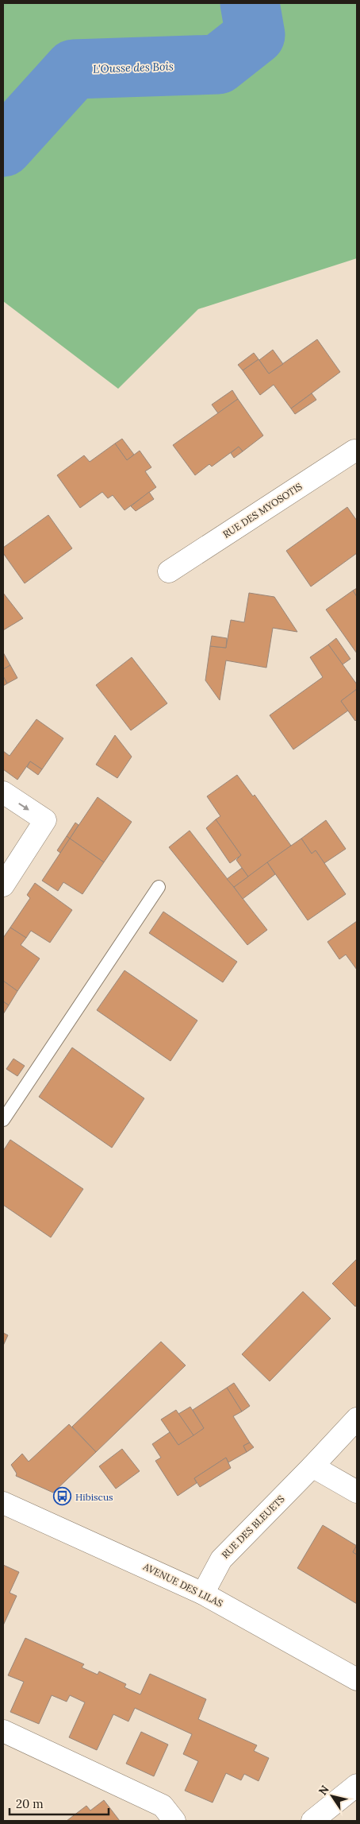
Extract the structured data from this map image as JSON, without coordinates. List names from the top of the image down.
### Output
{
  "streets": {
    "street": ["RUE DES MYOSOTIS", "RUE DES BLEUETS", "AVENUE DES LILAS"]
  },
  "crossings": [
    ["RUE DES BLEUETS", "AVENUE DES LILAS"]
  ],
  "water": ["L'Ousse des Bois"],
  "places": {
    "bus stop": ["Hibiscus"]
  },
  "scale_bar": "20 m",
  "north": "top left"
}
